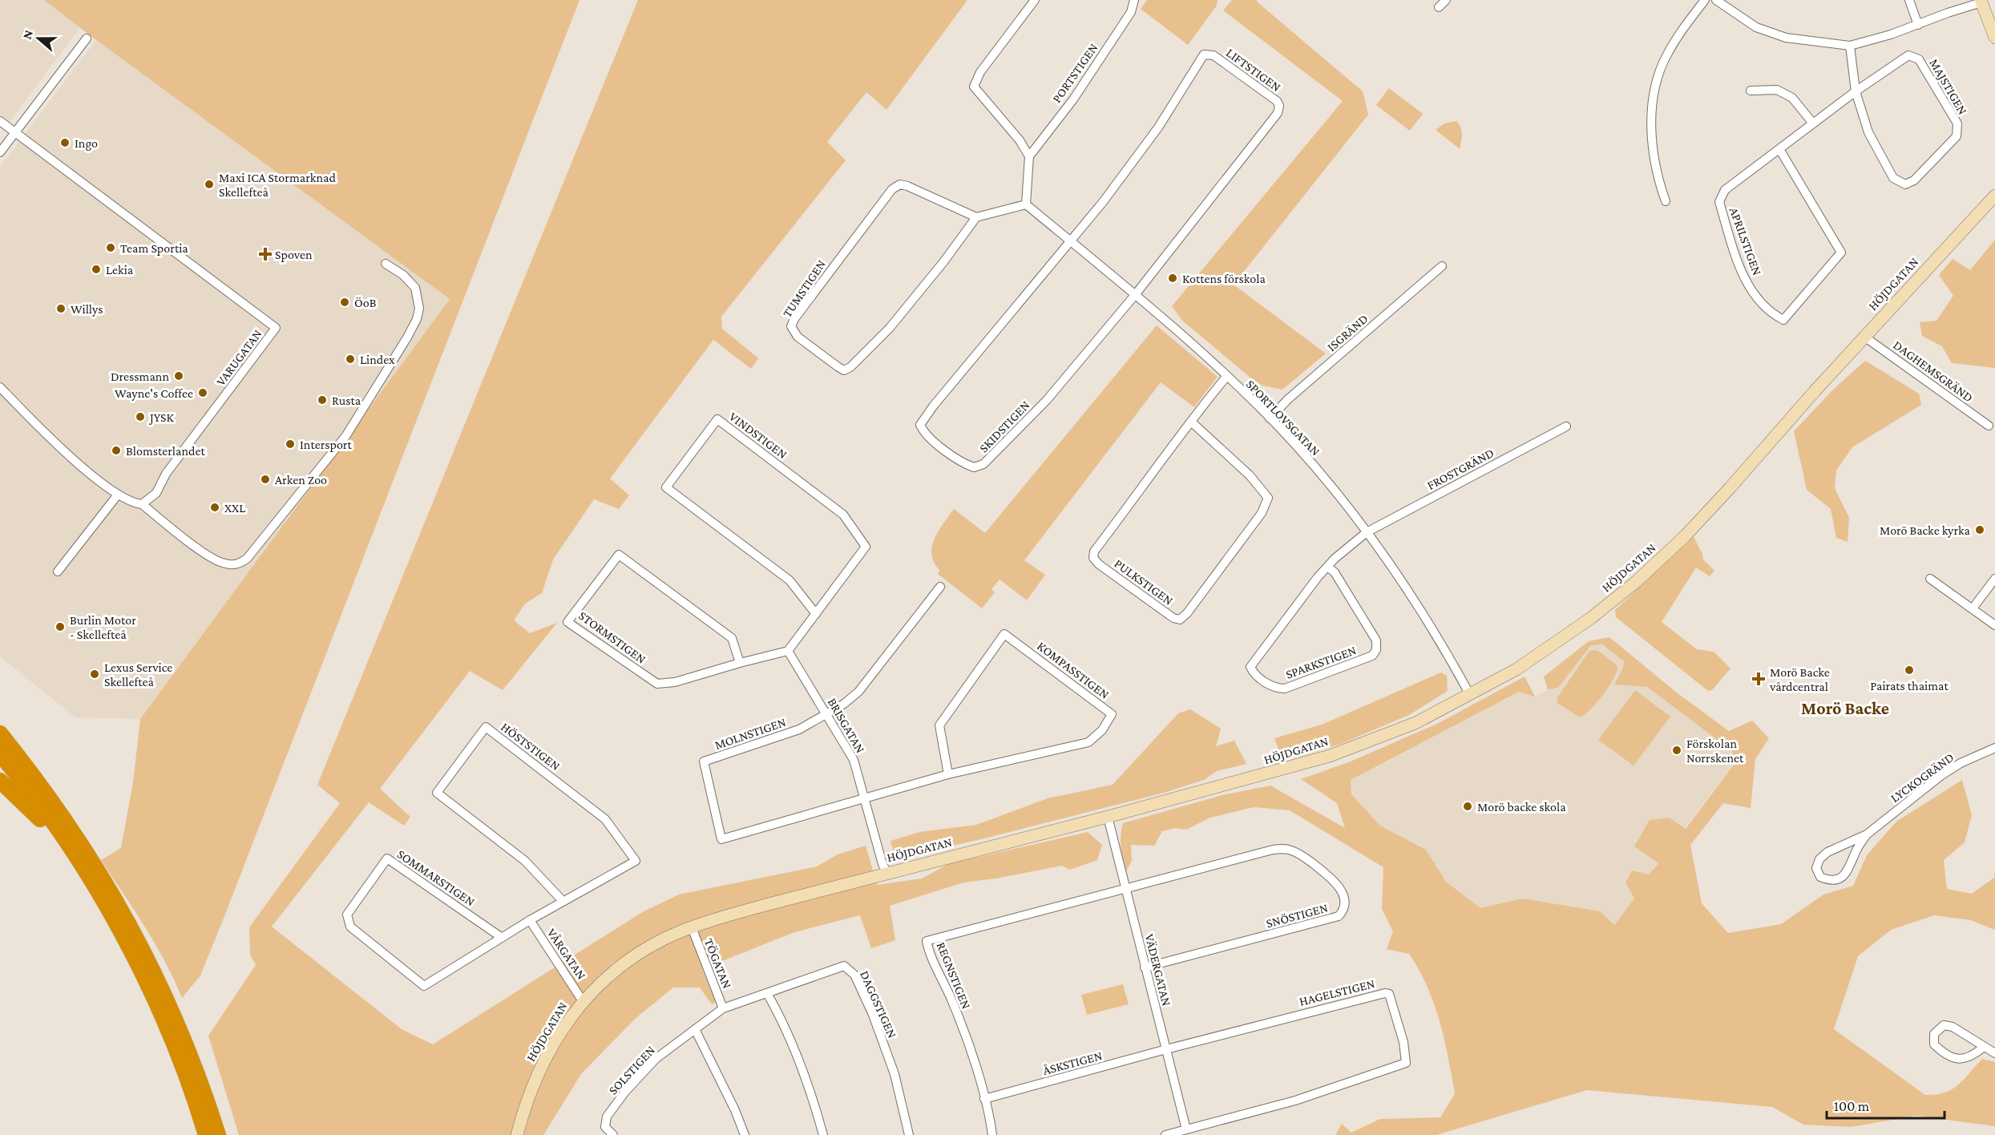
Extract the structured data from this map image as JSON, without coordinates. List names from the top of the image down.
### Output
{
  "streets": {
    "street": [
      "LIFTSTIGEN",
      "PORTSTIGEN",
      "MAJSTIGEN",
      "APRILSTIGEN",
      "HÖJDGATAN",
      "TUMSTIGEN",
      "ISGRÄND",
      "VARUGATAN",
      "DAGHEMSGRÄND",
      "SPORTLOVSGATAN",
      "SKIDSTIGEN",
      "VINDSTIGEN",
      "FROSTGRÄND",
      "PULKSTIGEN",
      "STORMSTIGEN",
      "SPARKSTIGEN",
      "KOMPASSTIGEN",
      "BRISGATAN",
      "MOLNSTIGEN",
      "HÖSTSTIGEN",
      "LYCKOGRÄND",
      "SOMMARSTIGEN",
      "SNÖSTIGEN",
      "VÅRGATAN",
      "TÖGATAN",
      "VÄDERGATAN",
      "REGNSTIGEN",
      "HAGELSTIGEN",
      "DAGGSTIGEN",
      "ÅSKSTIGEN",
      "SOLSTIGEN"
    ]
  },
  "crossings": [
    ["LIFTSTIGEN", "SPORTLOVSGATAN"],
    ["LIFTSTIGEN", "SKIDSTIGEN"],
    ["MAJSTIGEN", "APRILSTIGEN"],
    ["HÖJDGATAN", "DAGHEMSGRÄND"],
    ["HÖJDGATAN", "SPORTLOVSGATAN"],
    ["HÖJDGATAN", "BRISGATAN"],
    ["HÖJDGATAN", "VÅRGATAN"],
    ["HÖJDGATAN", "TÖGATAN"],
    ["HÖJDGATAN", "VÄDERGATAN"],
    ["ISGRÄND", "SPORTLOVSGATAN"],
    ["SPORTLOVSGATAN", "SKIDSTIGEN"],
    ["SPORTLOVSGATAN", "FROSTGRÄND"],
    ["SPORTLOVSGATAN", "PULKSTIGEN"],
    ["SPORTLOVSGATAN", "SPARKSTIGEN"],
    ["VINDSTIGEN", "STORMSTIGEN"],
    ["VINDSTIGEN", "BRISGATAN"],
    ["FROSTGRÄND", "SPARKSTIGEN"],
    ["STORMSTIGEN", "BRISGATAN"],
    ["KOMPASSTIGEN", "BRISGATAN"],
    ["KOMPASSTIGEN", "MOLNSTIGEN"],
    ["BRISGATAN", "MOLNSTIGEN"],
    ["HÖSTSTIGEN", "SOMMARSTIGEN"],
    ["HÖSTSTIGEN", "VÅRGATAN"],
    ["SOMMARSTIGEN", "VÅRGATAN"],
    ["SNÖSTIGEN", "VÄDERGATAN"],
    ["SNÖSTIGEN", "REGNSTIGEN"],
    ["TÖGATAN", "DAGGSTIGEN"],
    ["TÖGATAN", "SOLSTIGEN"],
    ["VÄDERGATAN", "REGNSTIGEN"],
    ["VÄDERGATAN", "HAGELSTIGEN"],
    ["VÄDERGATAN", "ÅSKSTIGEN"],
    ["REGNSTIGEN", "ÅSKSTIGEN"],
    ["HAGELSTIGEN", "ÅSKSTIGEN"],
    ["DAGGSTIGEN", "SOLSTIGEN"]
  ],
  "districts": ["Morö Backe"],
  "places": {
    "other": [
      "Ingo",
      "Maxi ICA Stormarknad Skellefteå",
      "Team Sportia",
      "Lekia",
      "Kottens förskola",
      "ÖoB",
      "Willys",
      "Lindex",
      "Dressmann",
      "Wayne's Coffee",
      "Rusta",
      "JYSK",
      "Intersport",
      "Blomsterlandet",
      "Arken Zoo",
      "XXL",
      "Morö Backe kyrka",
      "Burlin Motor - Skellefteå",
      "Pairats thaimat",
      "Lexus Service Skellefteå",
      "Förskolan Norrskenet",
      "Morö backe skola"
    ],
    "health": ["Spoven", "Morö Backe vårdcentral"]
  },
  "scale_bar": "100 m",
  "north": "left"
}
